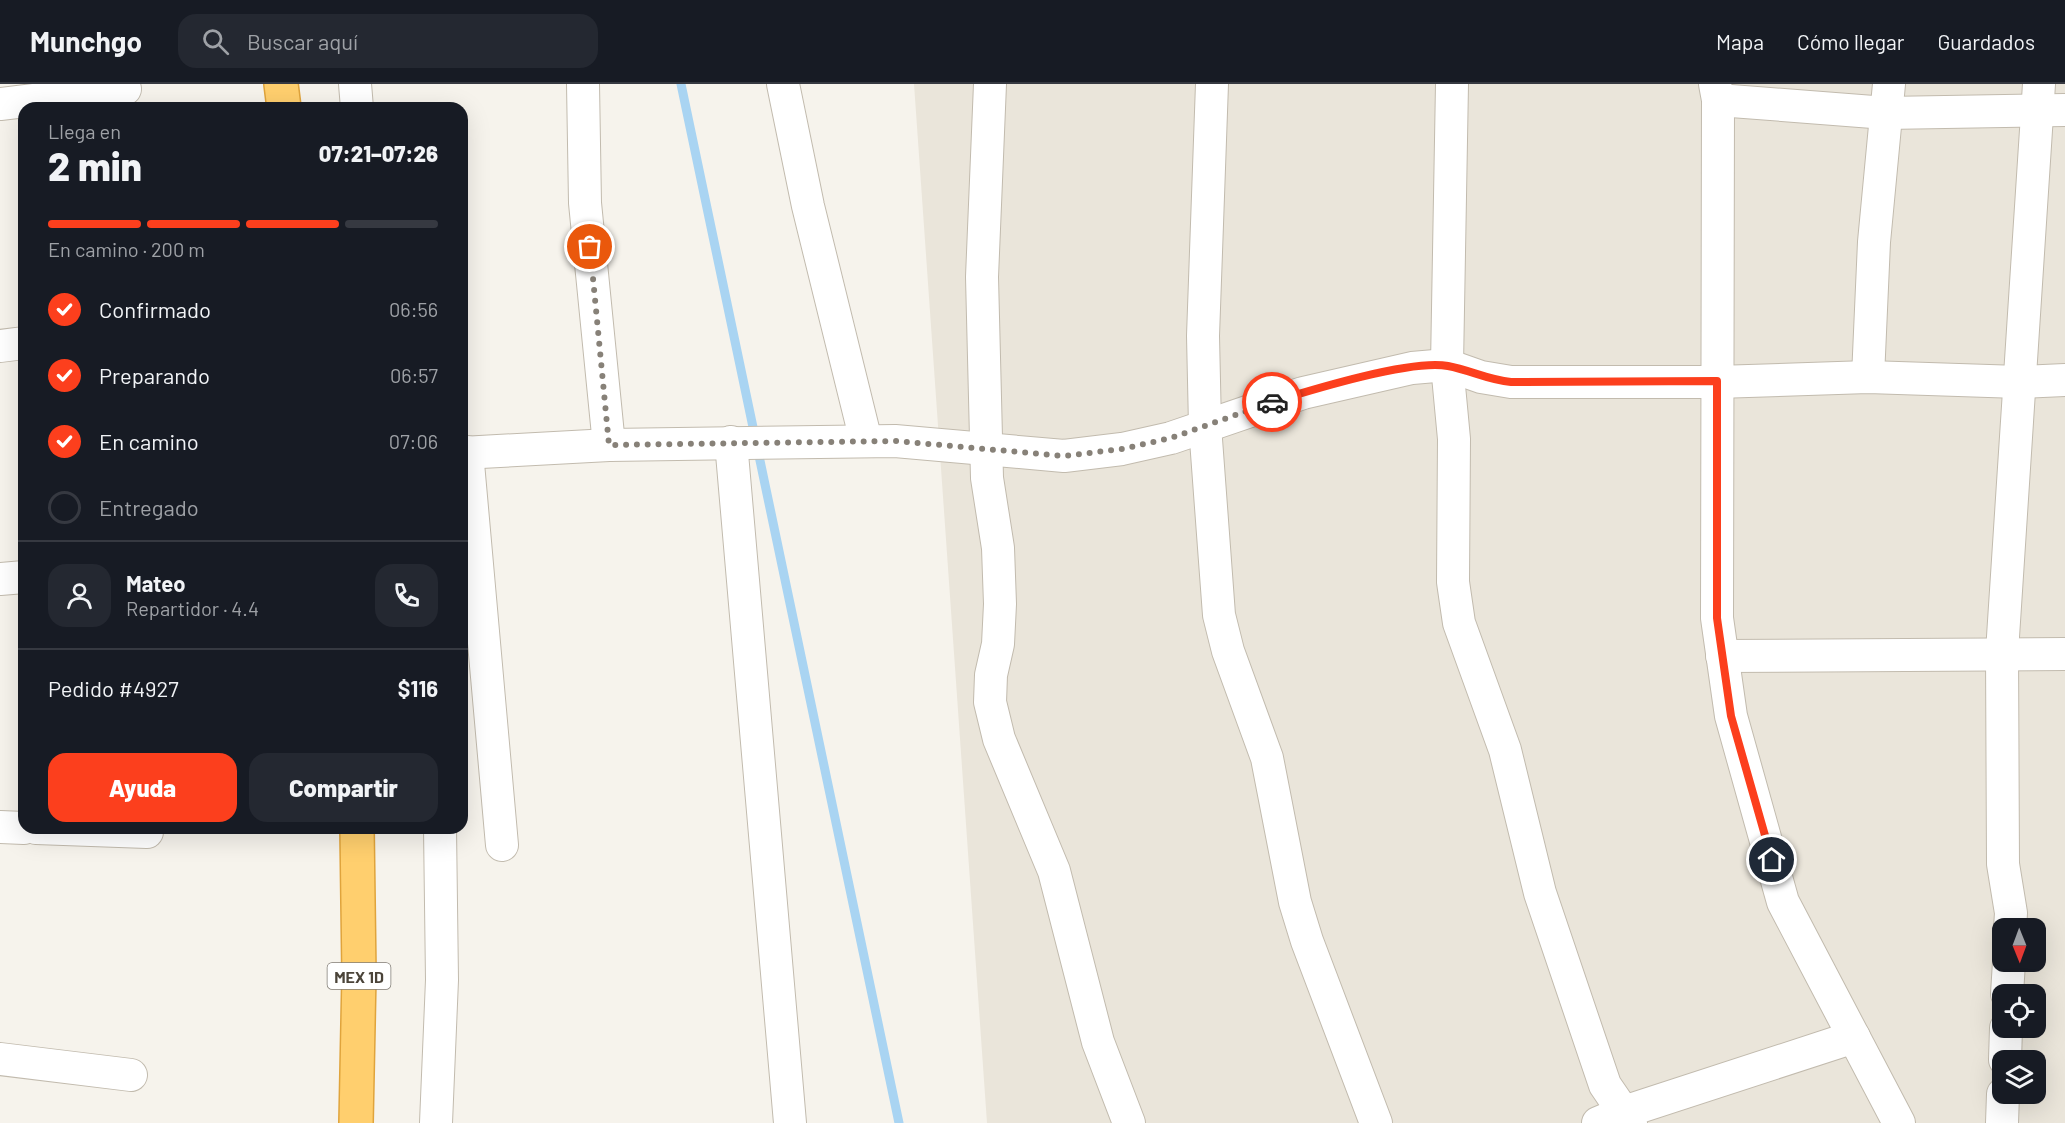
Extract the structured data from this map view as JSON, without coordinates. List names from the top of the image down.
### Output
{
  "streets": {
    "highway": ["MEX 1D"]
  },
  "north": "bottom",
  "page": {
    "header": "Munchgo",
    "search": "Buscar aquí",
    "nav": ["Mapa", "Cómo llegar", "Guardados"],
    "heading": ["2 min", "Llega en", "07:21–07:26"],
    "panel": [
      "Mateo",
      "Repartidor · 4.4",
      "Pedido #4927",
      "$116"
    ],
    "bar": "En camino · 200 m",
    "list": [
      ["Confirmado", "06:56"],
      ["Preparando", "06:57"],
      ["En camino", "07:06"],
      "Entregado"
    ],
    "buttons": ["Ayuda", "Compartir"]
  }
}
